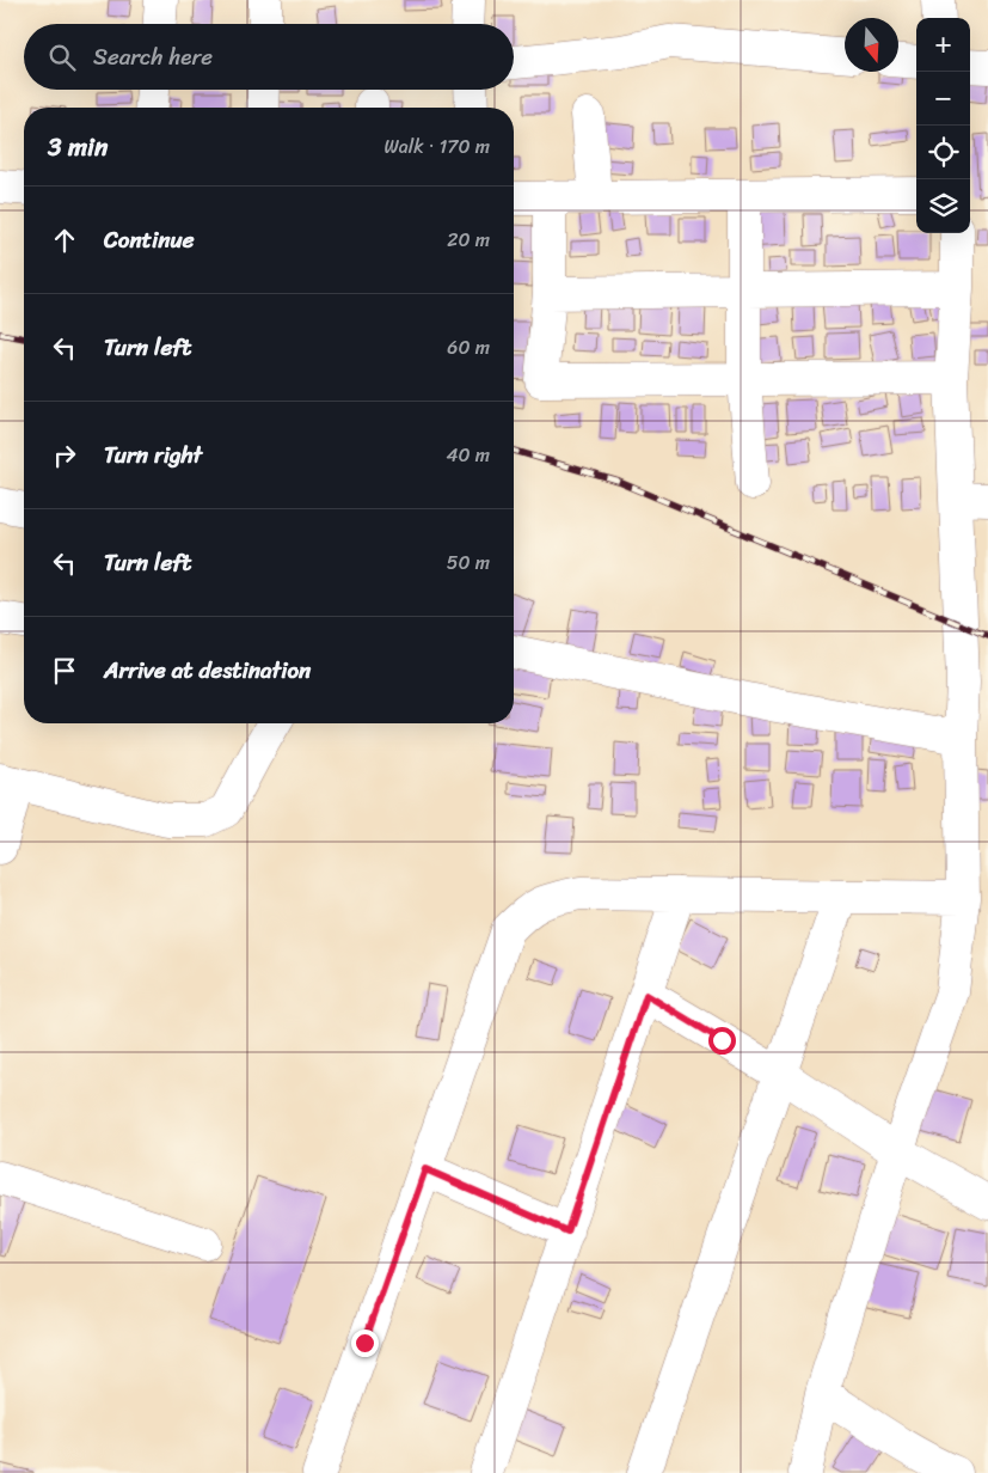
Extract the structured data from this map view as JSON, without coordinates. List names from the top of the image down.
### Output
{
  "north": "bottom",
  "page": {
    "map_buttons": ["+", "−"],
    "search": "Search here",
    "heading": ["3 min", "Walk · 170 m"],
    "list": [
      ["Continue", "20 m"],
      ["Turn left", "60 m"],
      ["Turn right", "40 m"],
      ["Turn left", "50 m"],
      "Arrive at destination"
    ]
  }
}
